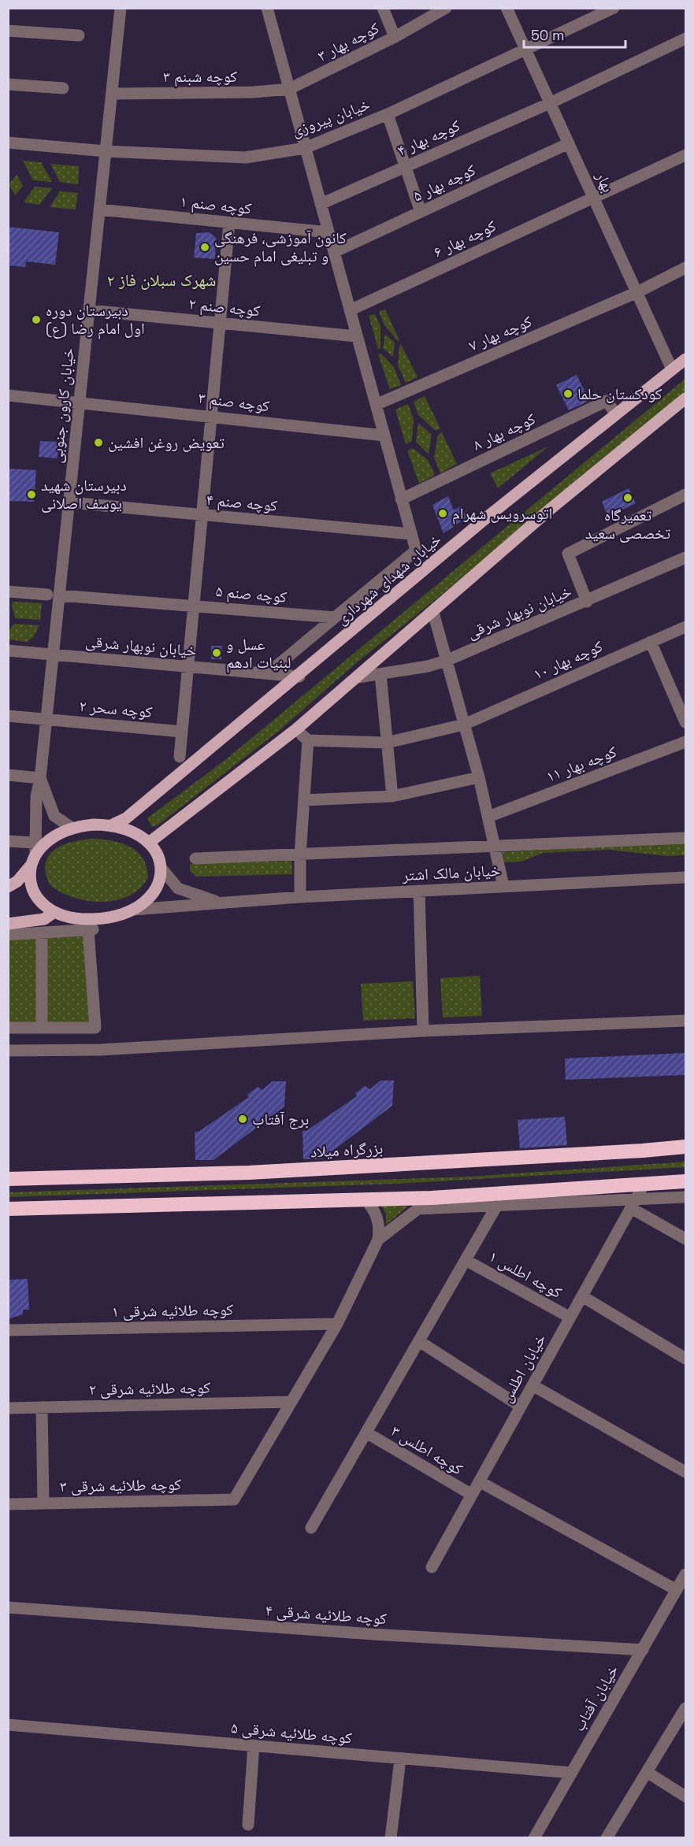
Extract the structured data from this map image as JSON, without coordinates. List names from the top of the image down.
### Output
{
  "streets": {
    "highway": ["بزرگراه میلاد"],
    "main road": ["خیابان شهدای شهرداری"],
    "street": [
      "کوچه بهار ۳",
      "کوچه شبنم ۳",
      "خیابان پیروزی",
      "کوچه بهار ۴",
      "بهار",
      "کوچه بهار ۵",
      "کوچه صنم ۱",
      "کوچه بهار ۶",
      "کوچه صنم ۲",
      "کوچه بهار ۷",
      "کوچه صنم ۳",
      "خیابان کارون جنوبی",
      "کوچه بهار ۸",
      "کوچه صنم ۴",
      "کوچه صنم ۵",
      "خیابان نوبهار شرقی",
      "کوچه بهار ۱۰",
      "کوچه سحر ۲",
      "کوچه بهار ۱۱",
      "خیابان مالک اشتر",
      "کوچه اطلس ۱",
      "کوچه طلائیه شرقی ۱",
      "خیابان اطلس",
      "کوچه طلائیه شرقی ۲",
      "کوچه اطلس ۳",
      "کوچه طلائیه شرقی ۳",
      "کوچه طلائیه شرقی ۴",
      "خیابان آفتاب",
      "کوچه طلائیه شرقی ۵"
    ]
  },
  "crossings": [
    ["کوچه بهار ۳", "کوچه شبنم ۳"],
    ["کوچه شبنم ۳", "خیابان کارون جنوبی"],
    ["خیابان پیروزی", "بهار"],
    ["خیابان پیروزی", "خیابان کارون جنوبی"],
    ["کوچه بهار ۴", "بهار"],
    ["بهار", "کوچه بهار ۵"],
    ["بهار", "کوچه بهار ۶"],
    ["بهار", "کوچه بهار ۷"],
    ["بهار", "خیابان شهدای شهرداری"],
    ["کوچه صنم ۱", "خیابان کارون جنوبی"],
    ["کوچه صنم ۲", "خیابان کارون جنوبی"],
    ["کوچه صنم ۳", "خیابان کارون جنوبی"],
    ["خیابان کارون جنوبی", "کوچه صنم ۴"],
    ["خیابان کارون جنوبی", "خیابان شهدای شهرداری"],
    ["خیابان کارون جنوبی", "کوچه صنم ۵"],
    ["خیابان کارون جنوبی", "خیابان نوبهار شرقی"],
    ["خیابان کارون جنوبی", "کوچه سحر ۲"],
    ["خیابان کارون جنوبی", "خیابان مالک اشتر"],
    ["کوچه بهار ۸", "خیابان شهدای شهرداری"],
    ["خیابان شهدای شهرداری", "خیابان نوبهار شرقی"],
    ["خیابان شهدای شهرداری", "خیابان مالک اشتر"],
    ["کوچه اطلس ۱", "خیابان اطلس"],
    ["خیابان اطلس", "کوچه اطلس ۳"],
    ["کوچه طلائیه شرقی ۲", "کوچه طلائیه شرقی ۳"],
    ["کوچه طلائیه شرقی ۴", "خیابان آفتاب"],
    ["خیابان آفتاب", "کوچه طلائیه شرقی ۵"]
  ],
  "districts": ["شهرک سبلان فاز ۲"],
  "places": [
    "کانون آموزشی، فرهنگی و تبلیغی امام حسین",
    "دبیرستان دوره اول امام رضا (ع)",
    "کودکستان حلما",
    "تعویض روغن افشین",
    "دبیرستان شهید یوسف اصلانی",
    "تعمیرگاه تخصصی سعید",
    "اتوسرویس شهرام",
    "عسل و لبنیات ادهم",
    "برج آفتاب"
  ],
  "scale_bar": "50 m"
}
